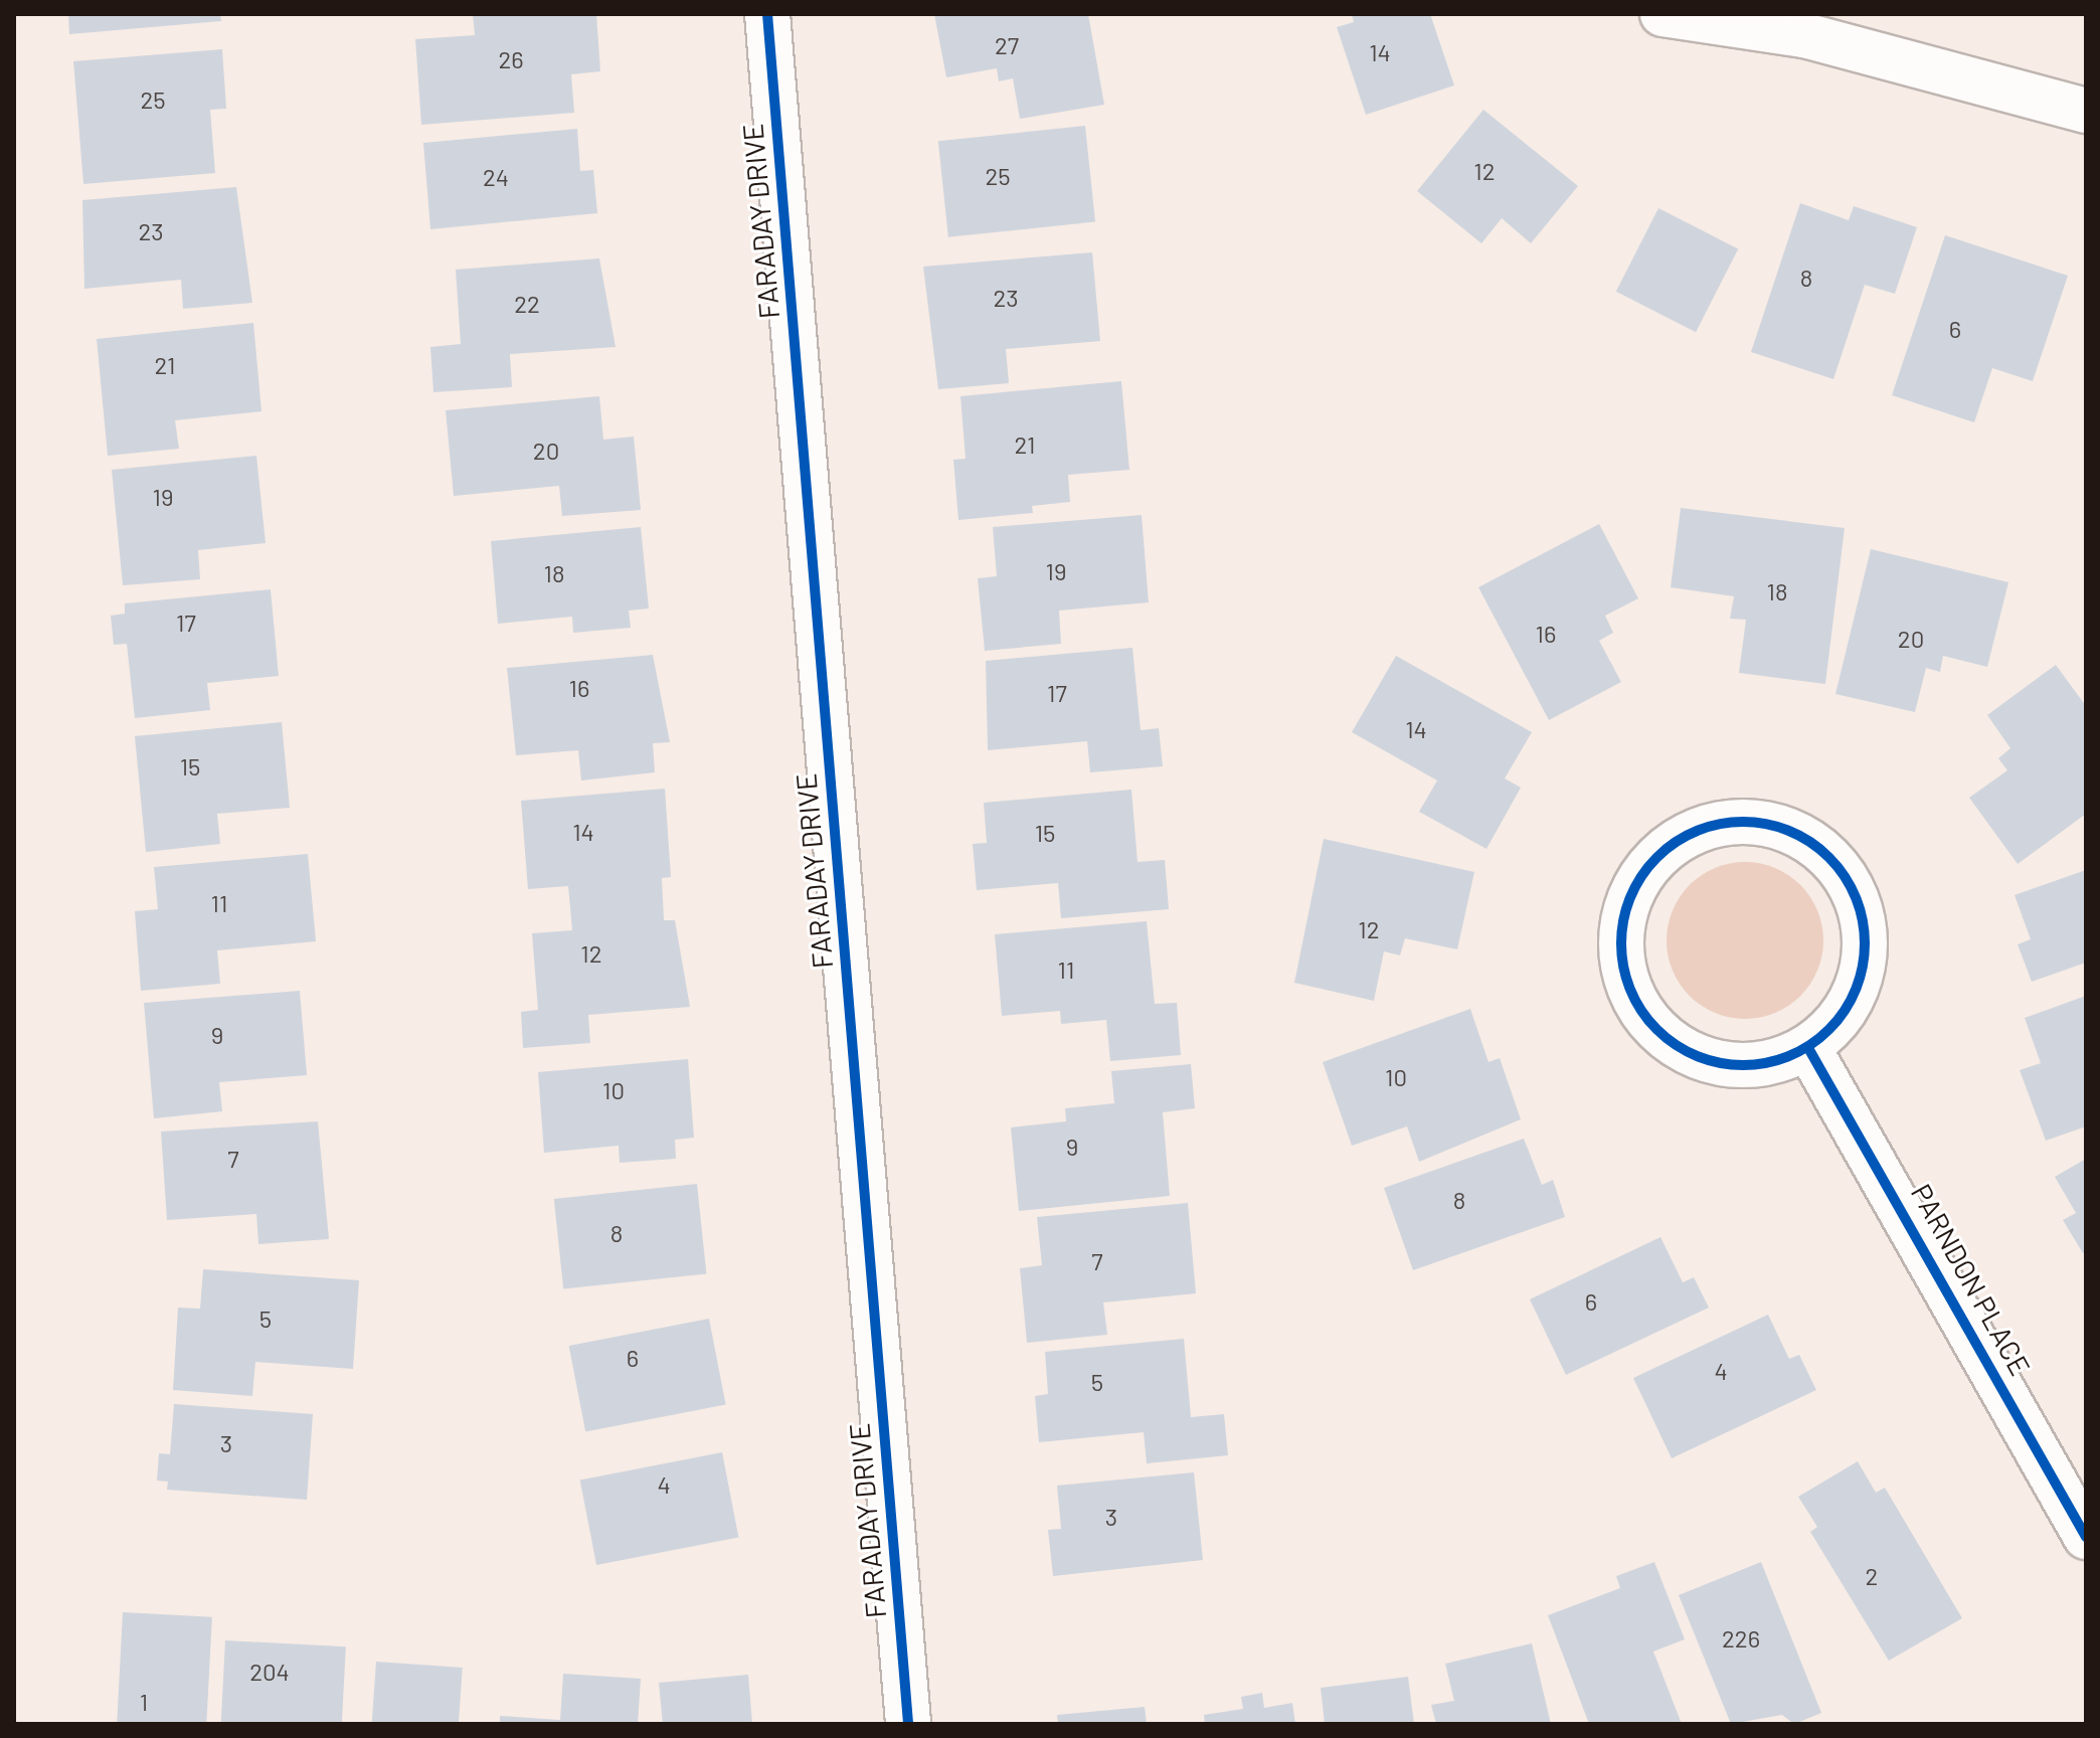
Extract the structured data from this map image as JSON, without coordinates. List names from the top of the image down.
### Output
{
  "streets": {
    "street": ["FARADAY DRIVE", "PARNDON PLACE"]
  },
  "house_numbers": [
    "27",
    "14",
    "26",
    "25",
    "12",
    "25",
    "24",
    "23",
    "8",
    "23",
    "22",
    "6",
    "21",
    "21",
    "20",
    "19",
    "19",
    "18",
    "18",
    "17",
    "16",
    "20",
    "16",
    "17",
    "14",
    "15",
    "14",
    "15",
    "11",
    "12",
    "12",
    "11",
    "9",
    "10",
    "10",
    "9",
    "7",
    "8",
    "8",
    "7",
    "6",
    "5",
    "6",
    "4",
    "5",
    "3",
    "4",
    "3",
    "2",
    "226",
    "204",
    "1"
  ]
}
